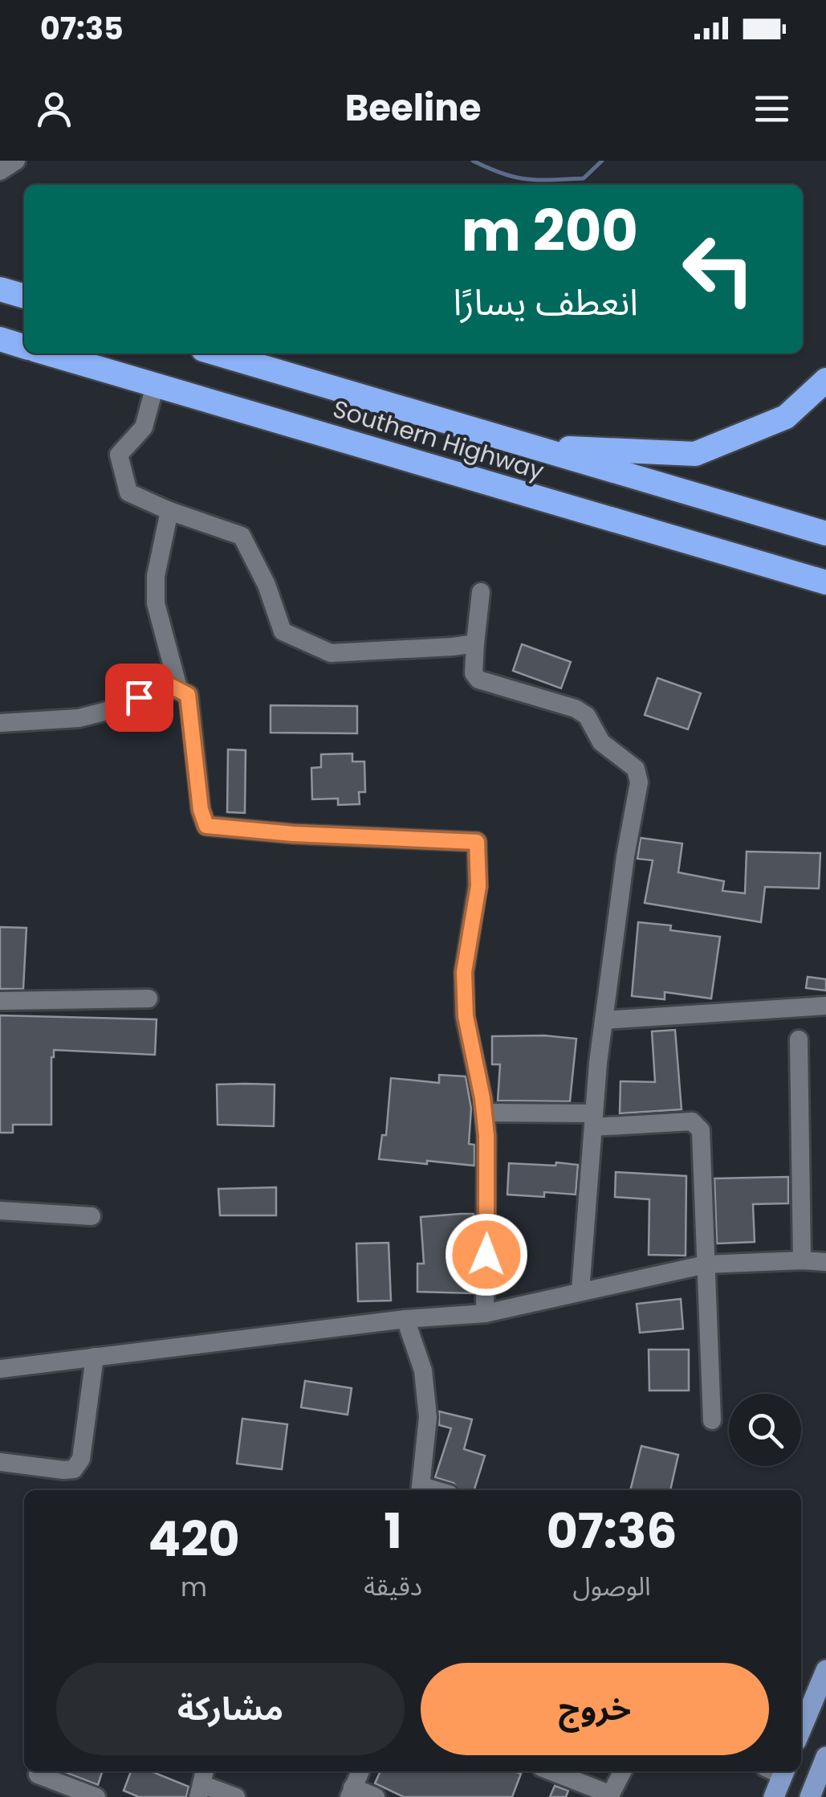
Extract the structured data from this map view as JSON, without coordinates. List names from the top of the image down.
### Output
{
  "streets": {
    "highway": ["Southern Highway"]
  },
  "page": {
    "status": "07:35",
    "header": "Beeline",
    "turn": ["200 m", "انعطف يسارًا"],
    "eta": [
      "07:36",
      "الوصول",
      "1",
      "دقيقة",
      "420",
      "m"
    ],
    "buttons": ["خروج", "مشاركة"]
  }
}
